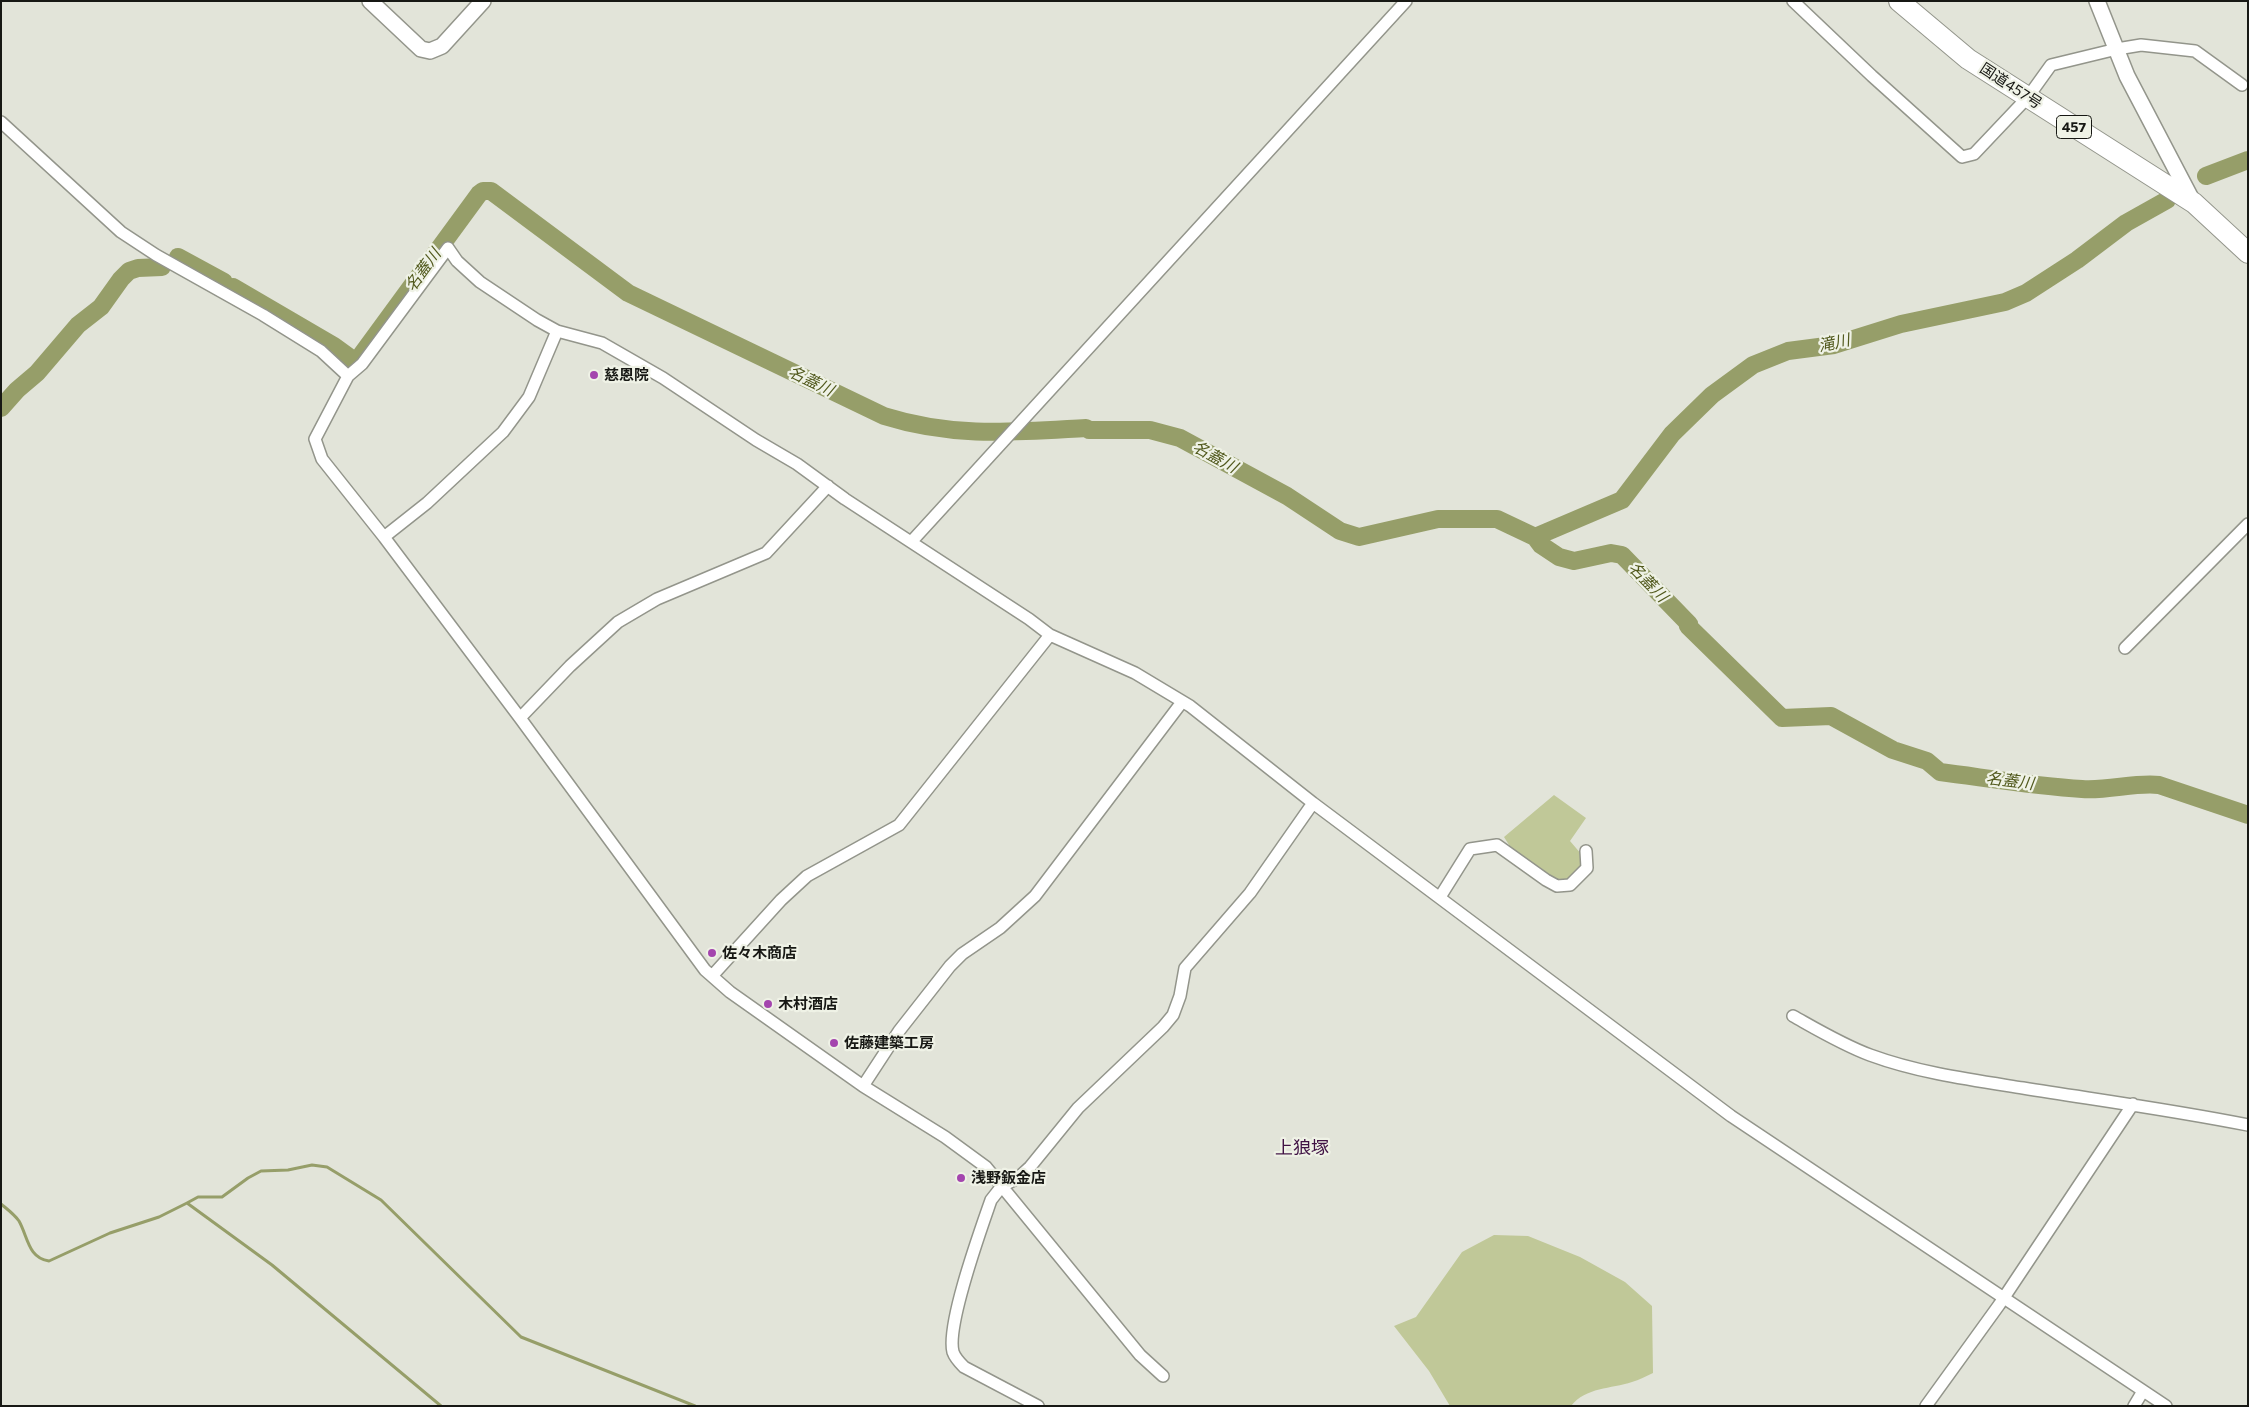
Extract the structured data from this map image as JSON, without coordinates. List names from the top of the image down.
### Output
{
  "streets": {
    "highway": ["国道457号", "457"]
  },
  "districts": ["上狼塚"],
  "water": ["名蓋川", "滝川"],
  "places": [
    "慈恩院",
    "佐々木商店",
    "木村酒店",
    "佐藤建築工房",
    "浅野鈑金店"
  ]
}
